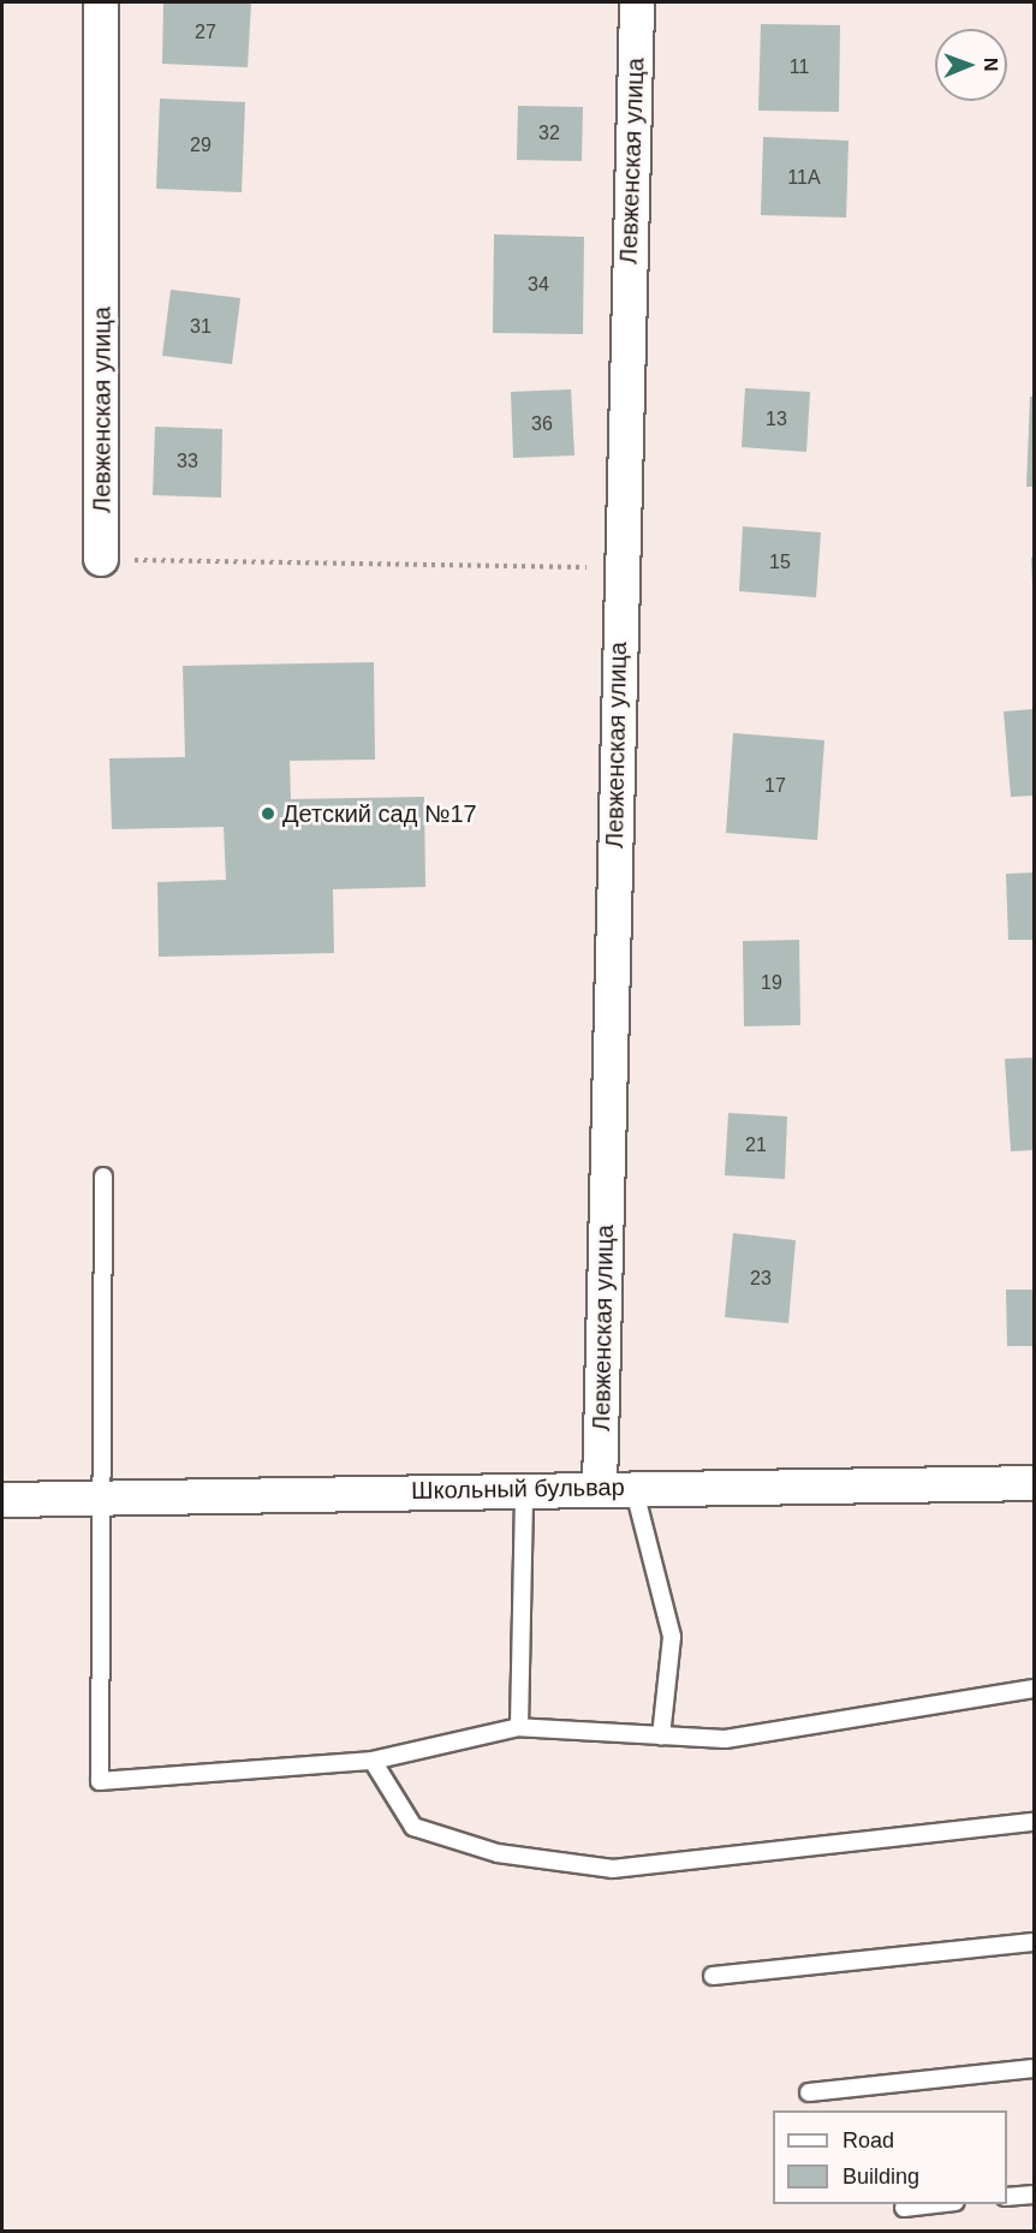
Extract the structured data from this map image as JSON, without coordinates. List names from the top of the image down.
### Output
{
  "streets": {
    "street": ["Левженская улица", "Школьный бульвар"]
  },
  "crossings": [
    ["Левженская улица", "Школьный бульвар"]
  ],
  "places": ["Детский сад №17"],
  "house_numbers": [
    "27",
    "11",
    "32",
    "29",
    "11А",
    "34",
    "31",
    "13",
    "36",
    "33",
    "15",
    "17",
    "19",
    "21",
    "23"
  ],
  "legend": ["Road", "Building"],
  "north": "right"
}
